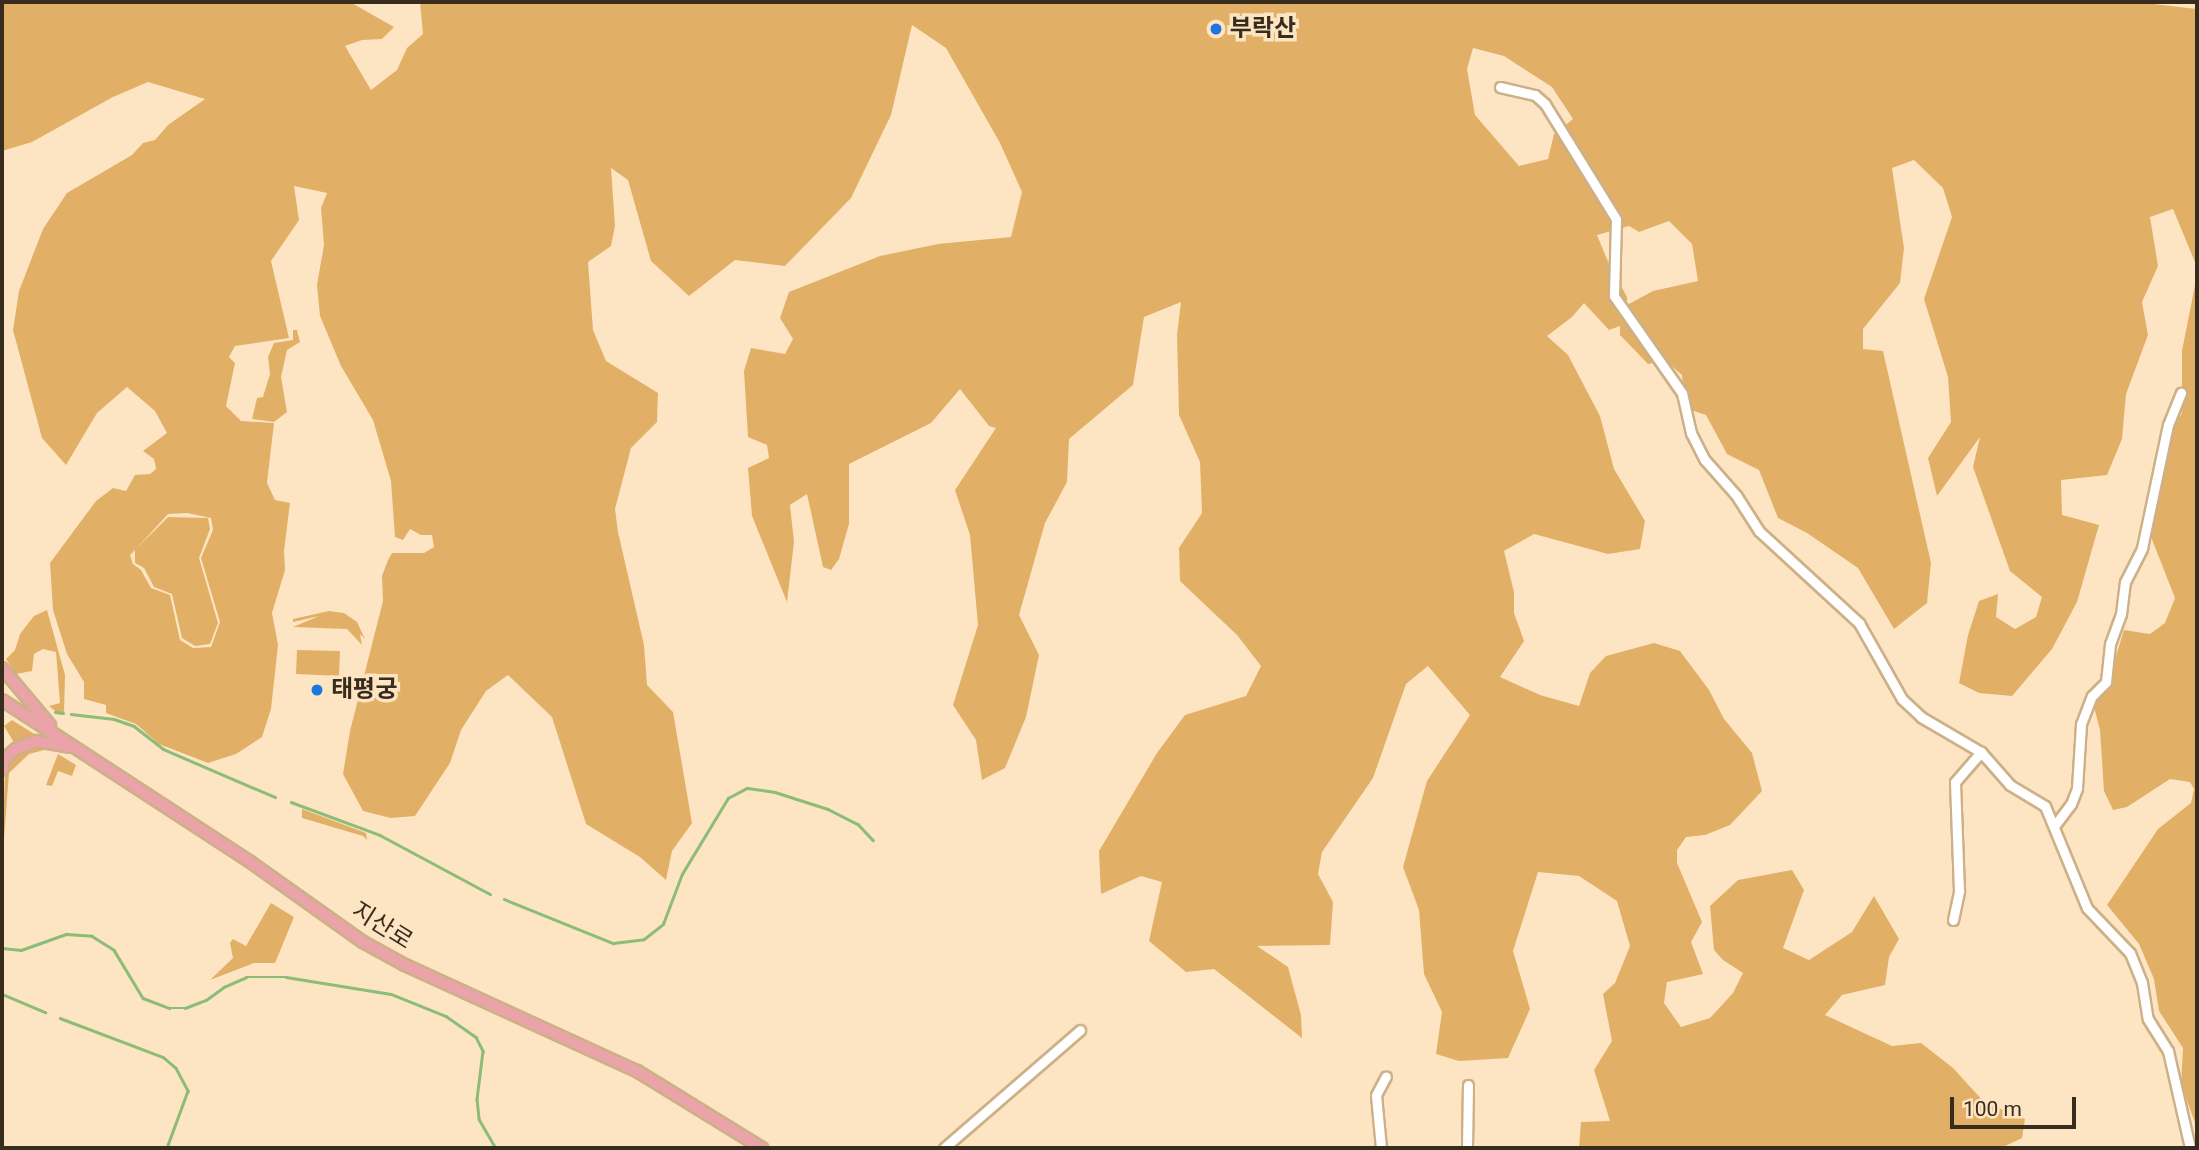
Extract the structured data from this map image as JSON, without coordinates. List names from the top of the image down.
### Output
{
  "streets": {
    "main road": ["지산로"]
  },
  "places": ["부락산", "태평궁"],
  "scale_bar": "100 m"
}
